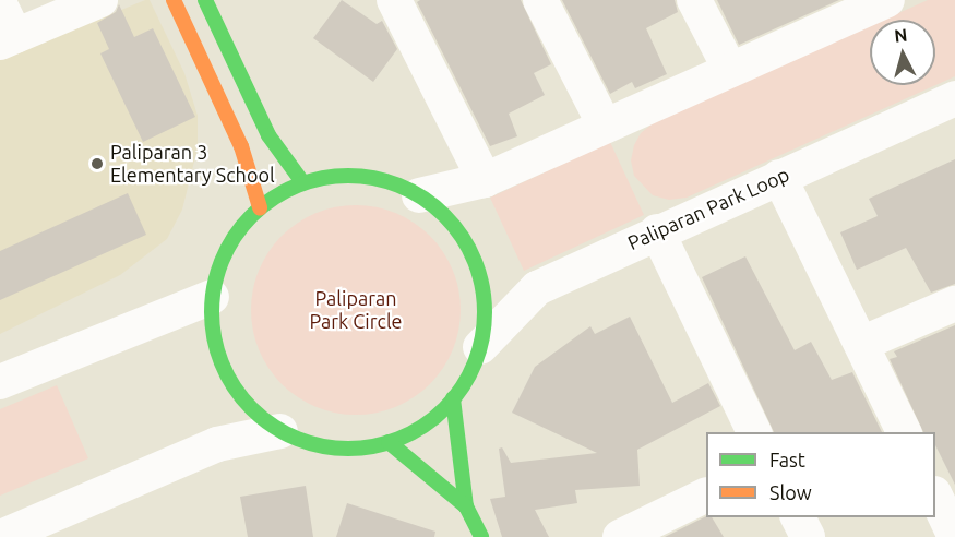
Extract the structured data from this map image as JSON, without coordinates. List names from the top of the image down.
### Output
{
  "streets": {
    "street": ["Paliparan Park Loop"]
  },
  "parks": ["Paliparan Park Circle"],
  "places": ["Paliparan 3 Elementary School"],
  "legend": ["Fast", "Slow"],
  "north": "top"
}
